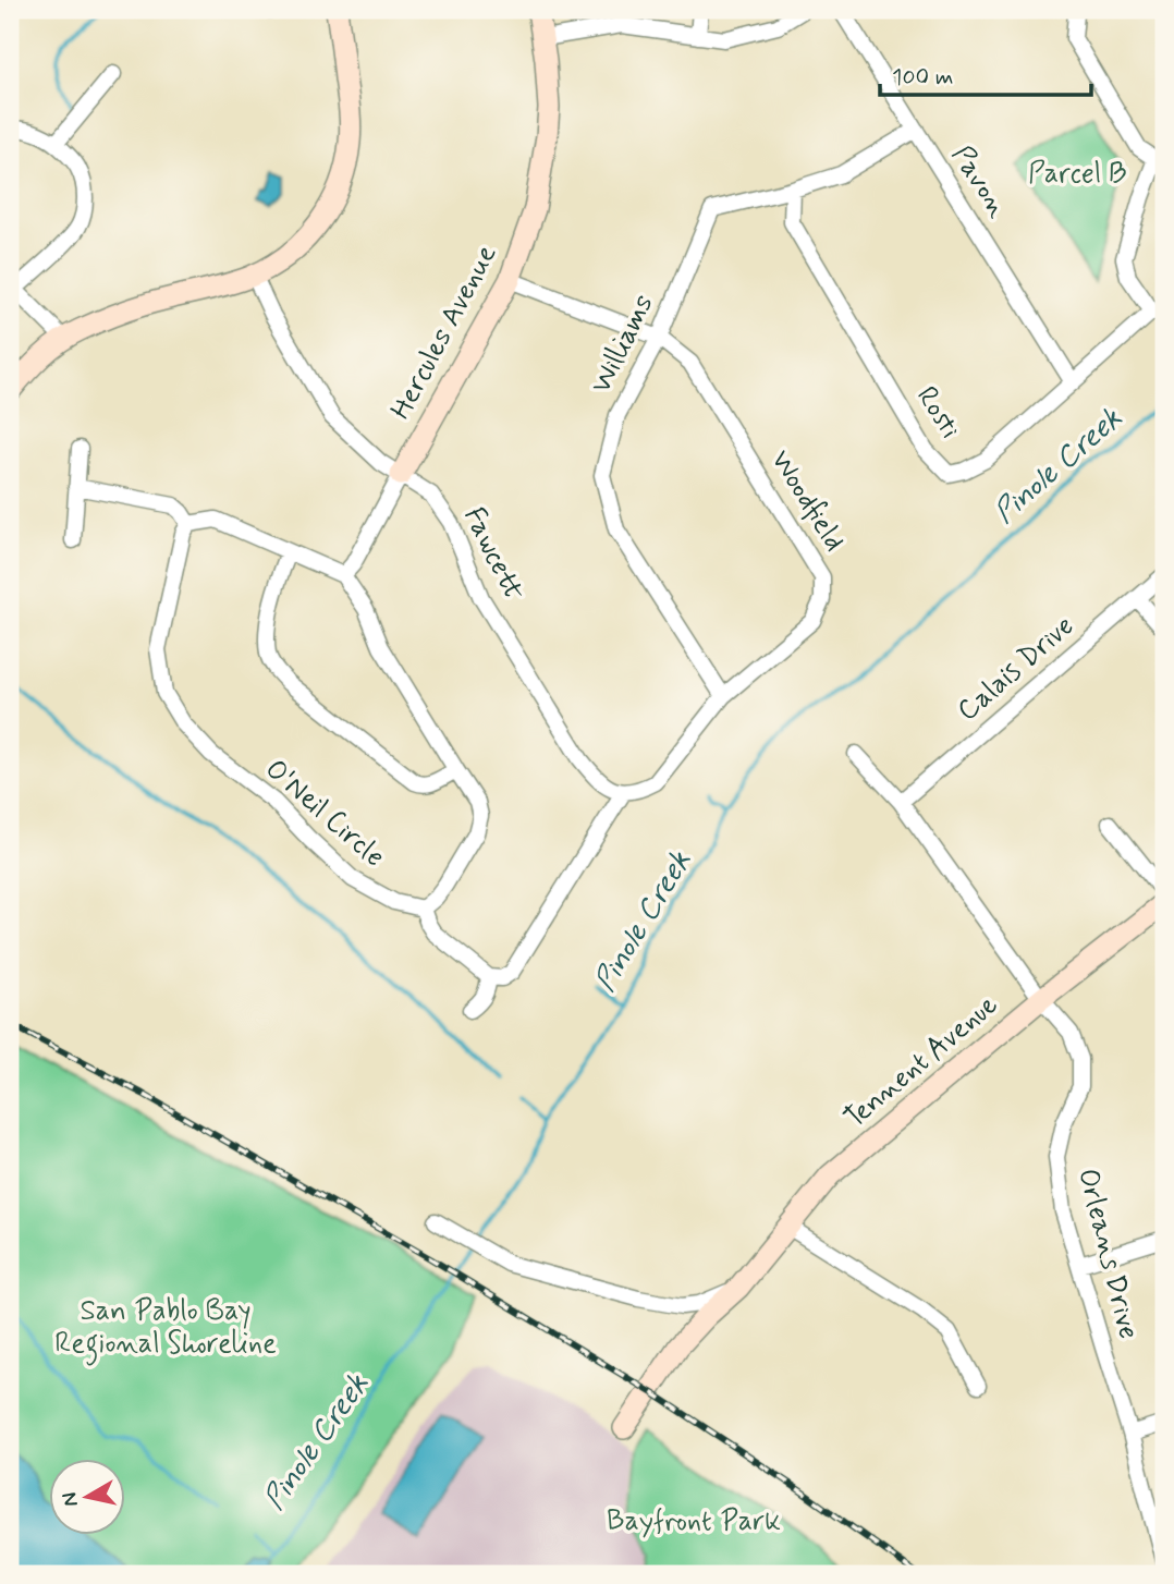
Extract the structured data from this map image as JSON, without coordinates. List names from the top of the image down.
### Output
{
  "streets": {
    "street": [
      "Pavon",
      "Hercules Avenue",
      "Williams",
      "Rosti",
      "Woodfield",
      "Fawcett",
      "Calais Drive",
      "O'Neil Circle",
      "Tennent Avenue",
      "Orleans Drive"
    ]
  },
  "crossings": [
    ["Pavon", "Williams"],
    ["Pavon", "Rosti"],
    ["Hercules Avenue", "Woodfield"],
    ["Hercules Avenue", "Fawcett"],
    ["Williams", "Rosti"],
    ["Williams", "Woodfield"],
    ["Woodfield", "Fawcett"],
    ["Calais Drive", "Orleans Drive"],
    ["Tennent Avenue", "Orleans Drive"]
  ],
  "water": ["Pinole Creek"],
  "parks": ["Parcel B", "San Pablo Bay Regional Shoreline", "Bayfront Park"],
  "scale_bar": "100 m",
  "north": "left"
}
